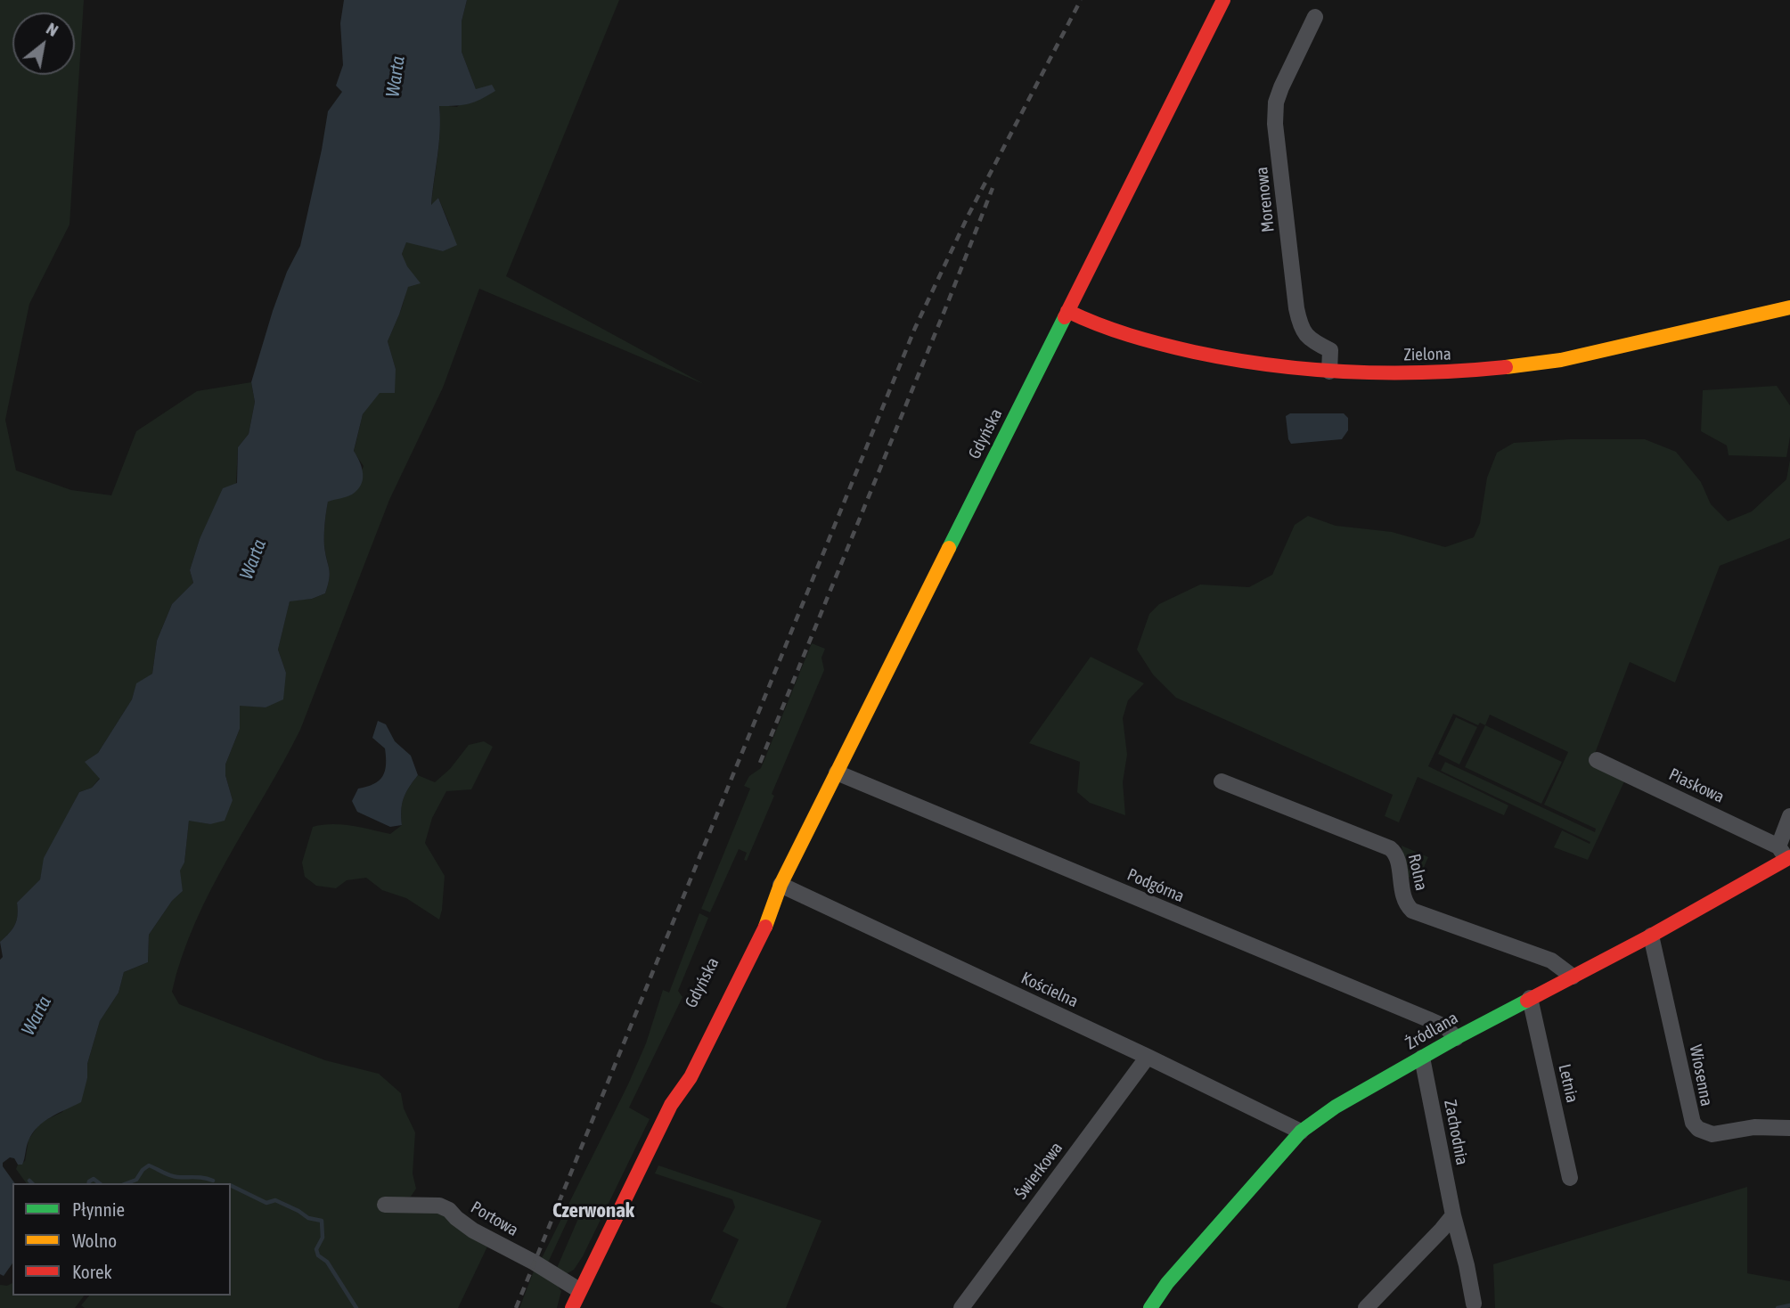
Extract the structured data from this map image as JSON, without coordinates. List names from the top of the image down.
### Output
{
  "streets": {
    "street": [
      "Morenowa",
      "Zielona",
      "Gdyńska",
      "Piaskowa",
      "Rolna",
      "Podgórna",
      "Kościelna",
      "Źródlana",
      "Wiosenna",
      "Letnia",
      "Zachodnia",
      "Świerkowa",
      "Portowa"
    ]
  },
  "crossings": [
    ["Morenowa", "Zielona"],
    ["Zielona", "Gdyńska"],
    ["Gdyńska", "Podgórna"],
    ["Gdyńska", "Kościelna"],
    ["Gdyńska", "Portowa"],
    ["Piaskowa", "Źródlana"],
    ["Rolna", "Źródlana"],
    ["Podgórna", "Źródlana"],
    ["Kościelna", "Źródlana"],
    ["Kościelna", "Świerkowa"],
    ["Źródlana", "Wiosenna"],
    ["Źródlana", "Letnia"],
    ["Źródlana", "Zachodnia"]
  ],
  "districts": ["Czerwonak"],
  "water": ["Warta"],
  "legend": ["Płynnie", "Wolno", "Korek"],
  "north": "top right"
}
